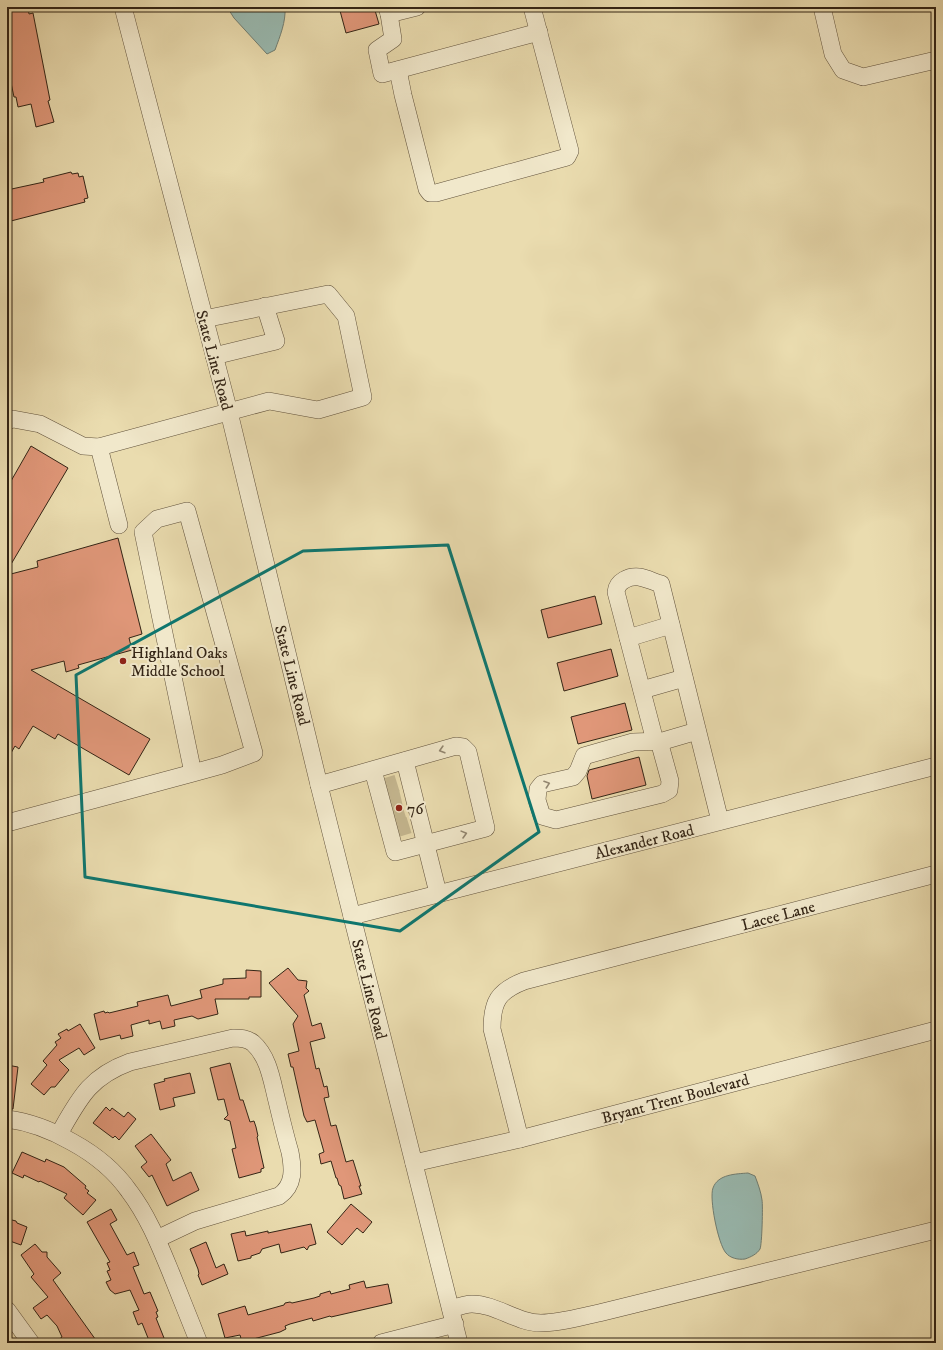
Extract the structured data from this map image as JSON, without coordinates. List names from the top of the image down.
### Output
{
  "streets": {
    "street": [
      "State Line Road",
      "Alexander Road",
      "Lacee Lane",
      "Bryant Trent Boulevard"
    ]
  },
  "crossings": [
    ["State Line Road", "Alexander Road"],
    ["State Line Road", "Bryant Trent Boulevard"],
    ["Lacee Lane", "Bryant Trent Boulevard"]
  ],
  "places": ["Highland Oaks Middle School", "76"]
}
